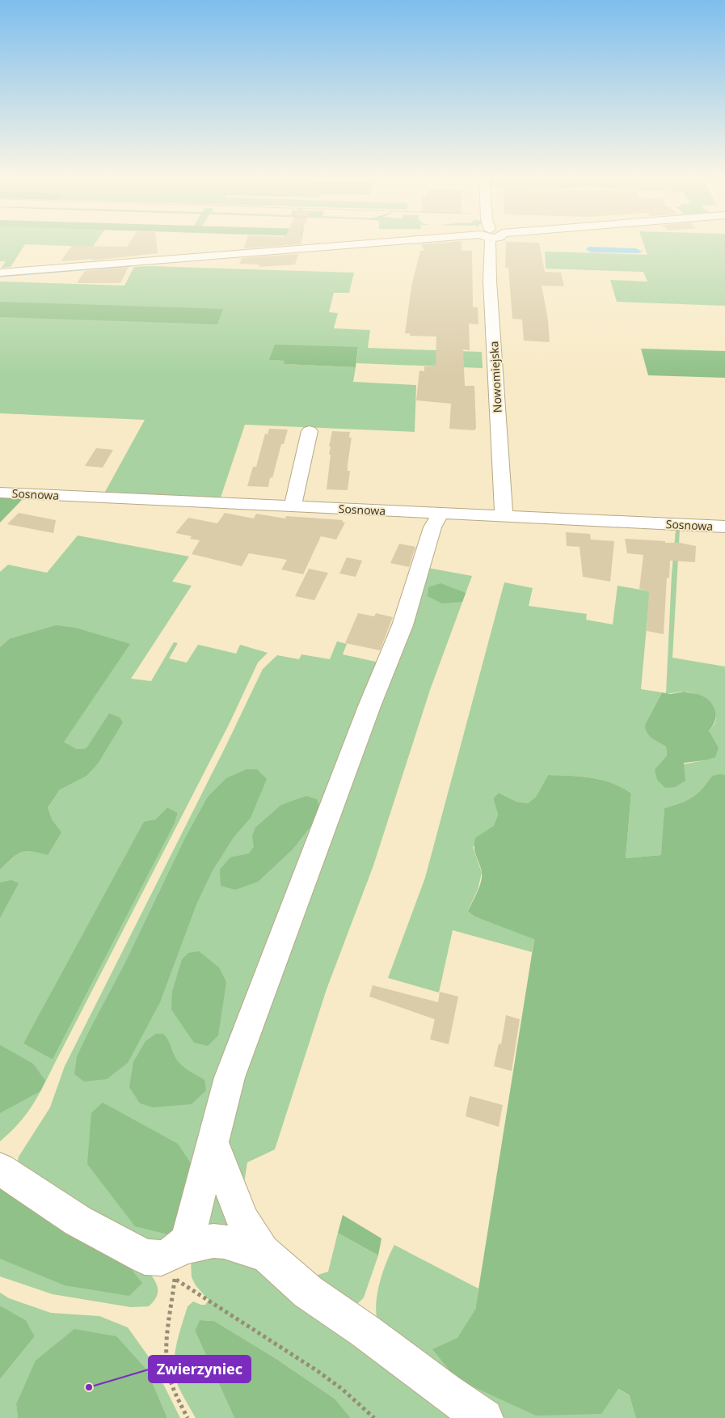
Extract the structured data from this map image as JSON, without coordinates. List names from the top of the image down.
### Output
{
  "streets": {
    "street": ["Nowomiejska", "Sosnowa"]
  },
  "crossings": [
    ["Nowomiejska", "Sosnowa"]
  ],
  "places": ["Zwierzyniec"]
}
